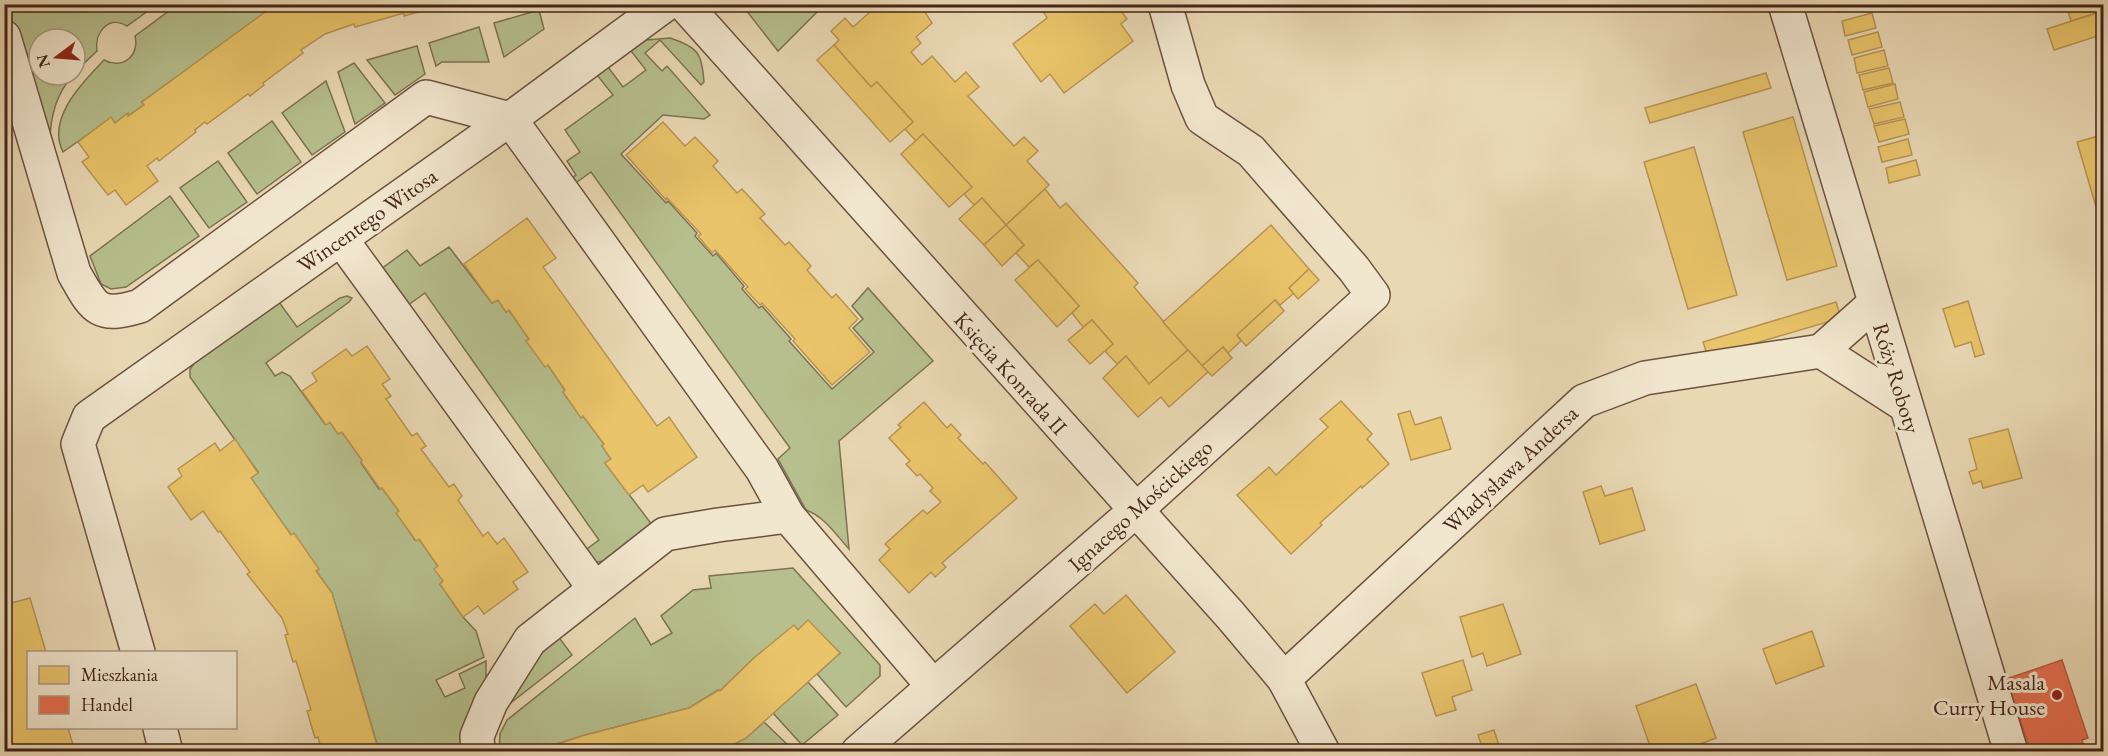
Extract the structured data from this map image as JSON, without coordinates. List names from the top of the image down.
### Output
{
  "streets": {
    "street": [
      "Wincentego Witosa",
      "Księcia Konrada II",
      "Róży Roboty",
      "Władysława Andersa",
      "Ignacego Mościckiego"
    ]
  },
  "crossings": [
    ["Księcia Konrada II", "Władysława Andersa"],
    ["Księcia Konrada II", "Ignacego Mościckiego"]
  ],
  "places": ["Masala Curry House"],
  "legend": ["Mieszkania", "Handel"],
  "north": "left"
}
